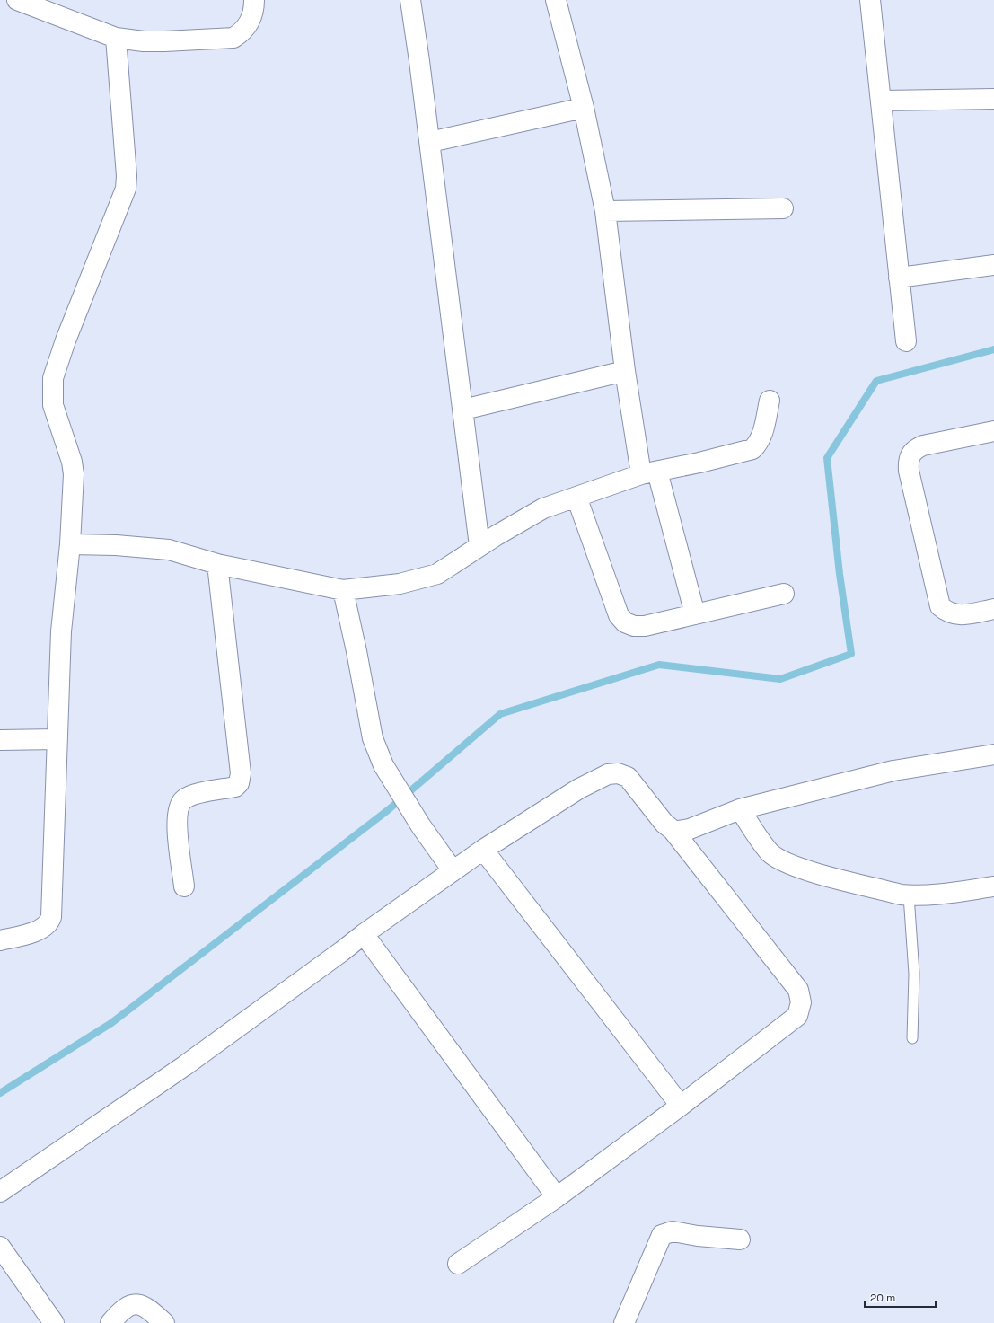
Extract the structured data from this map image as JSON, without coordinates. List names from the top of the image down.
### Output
{
  "scale_bar": "20 m"
}
